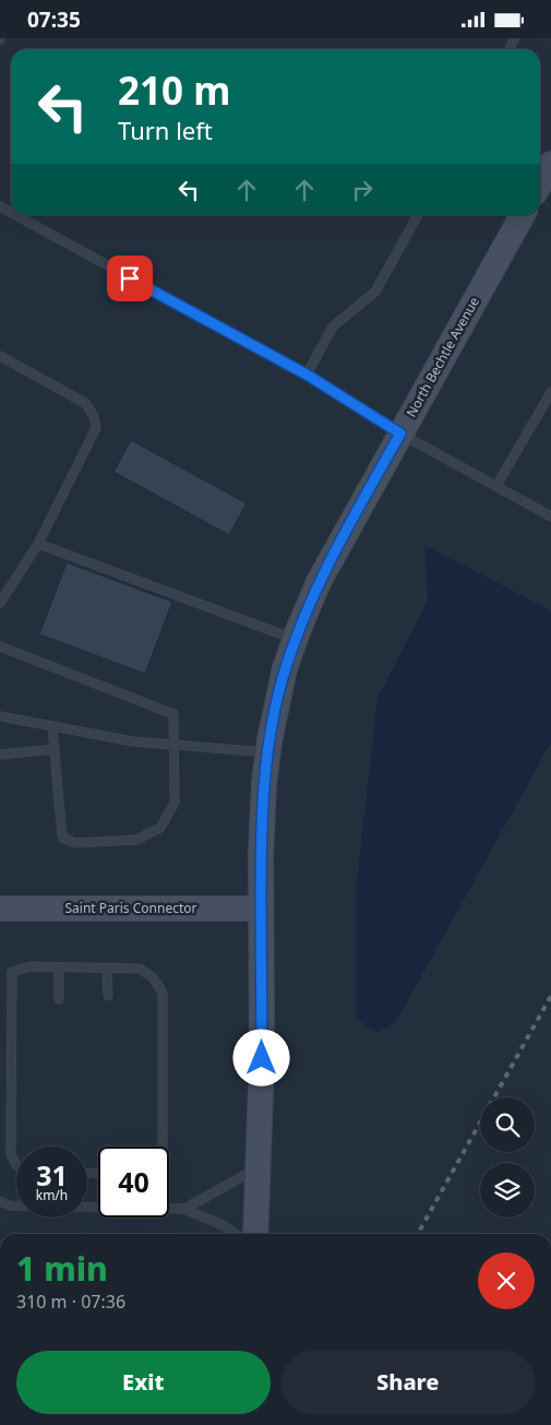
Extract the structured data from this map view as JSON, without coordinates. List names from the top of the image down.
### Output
{
  "streets": {
    "street": ["North Bechtle Avenue", "Saint Paris Connector"]
  },
  "crossings": [
    ["North Bechtle Avenue", "Saint Paris Connector"]
  ],
  "page": {
    "status": "07:35",
    "turn": ["210 m", "Turn left"],
    "speed": "31 km/h",
    "limit": "40",
    "heading": ["1 min", "310 m · 07:36"],
    "buttons": ["Exit", "Share"]
  }
}
